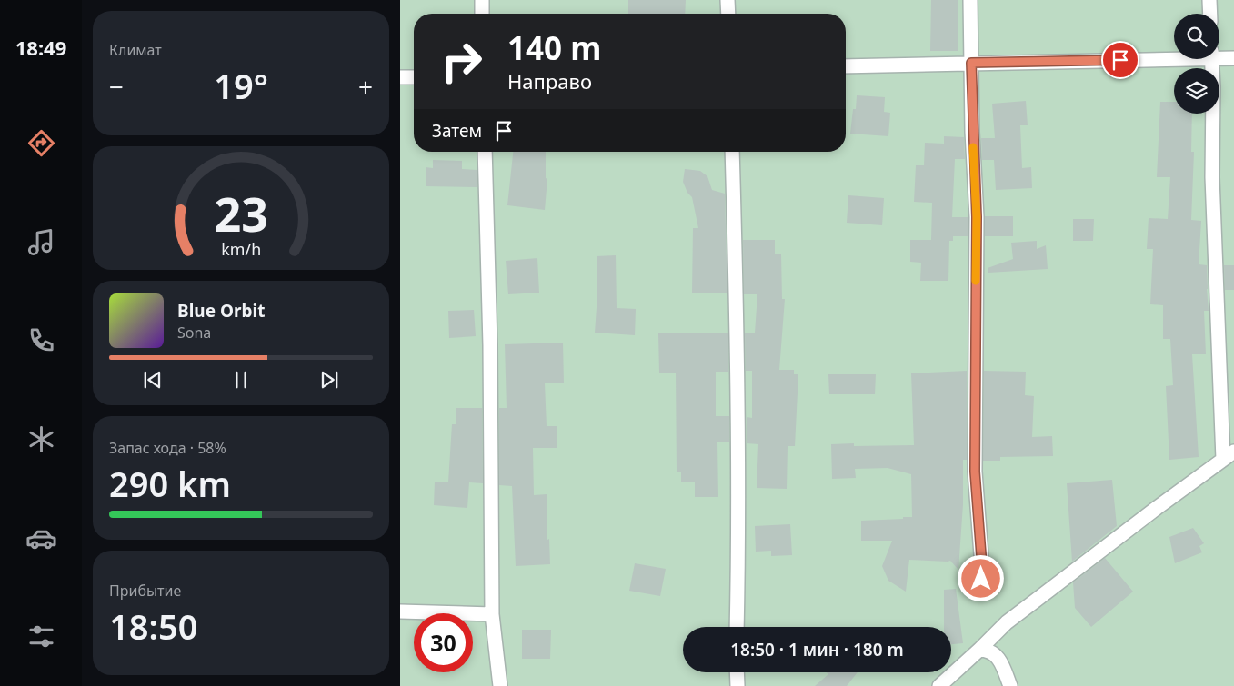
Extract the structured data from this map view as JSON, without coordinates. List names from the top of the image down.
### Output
{
  "page": {
    "tabs": "18:49",
    "tile": [
      "Климат",
      ["Запас хода · 58%", "290 km"],
      ["Прибытие", "18:50"]
    ],
    "turn": ["140 m", "Направо"],
    "heat": ["−", "19°", "+"],
    "then": "Затем",
    "song": ["Blue Orbit", "Sona"],
    "limit": "30",
    "trip": "18:50 · 1 мин · 180 m",
    "gauge": ["23", "km/h"]
  }
}
